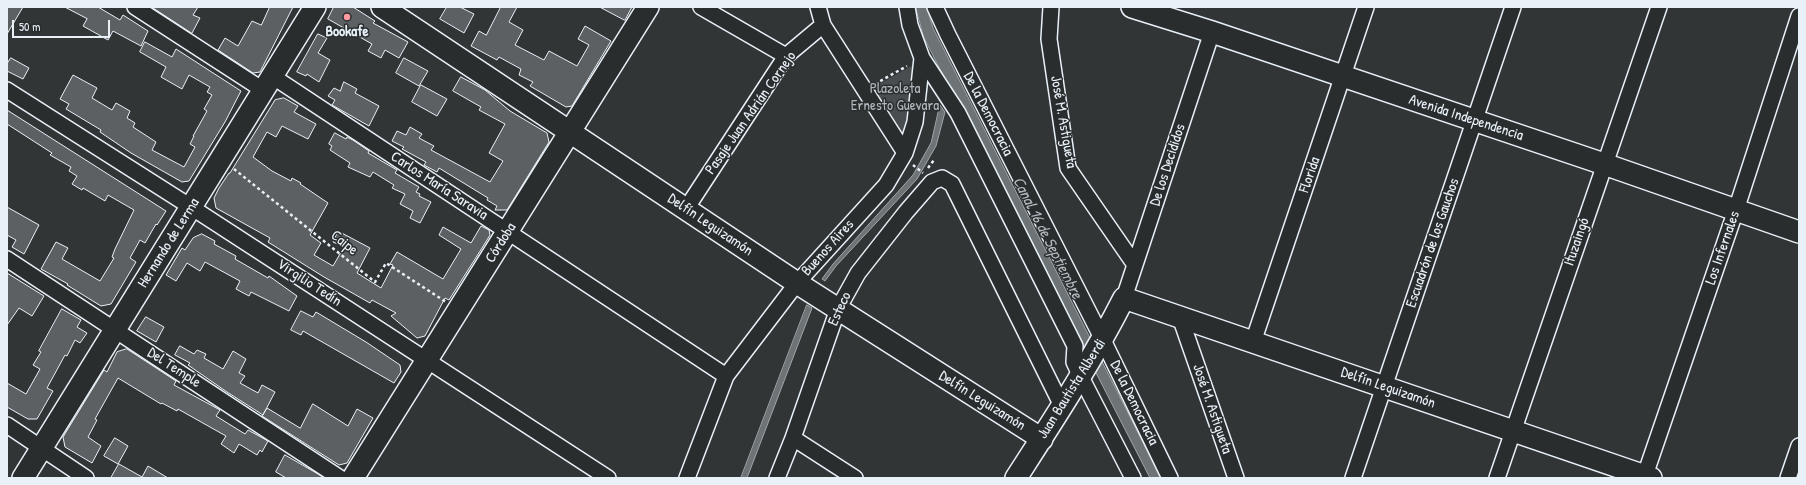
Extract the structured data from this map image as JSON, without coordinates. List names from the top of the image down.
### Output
{
  "streets": {
    "main road": [
      "Avenida Independencia",
      "Delfín Leguizamón",
      "Hernando de Lerma",
      "Córdoba",
      "Juan Bautista Alberdi"
    ],
    "street": [
      "Pasaje Juan Adrián Cornejo",
      "De la Democracia",
      "José M. Astigueta",
      "De los Decididos",
      "Florida",
      "Carlos María Saravia",
      "Ituzaingó",
      "Escuadrón de los Gauchos",
      "Buenos Aires",
      "Los Infernales",
      "Virgilio Tedín",
      "Esteco",
      "Del Temple"
    ],
    "path": ["Caipe"]
  },
  "crossings": [
    ["Pasaje Juan Adrián Cornejo", "Delfín Leguizamón"],
    ["De la Democracia", "Buenos Aires"],
    ["De la Democracia", "Juan Bautista Alberdi"],
    ["Avenida Independencia", "De los Decididos"],
    ["Avenida Independencia", "Florida"],
    ["Avenida Independencia", "Ituzaingó"],
    ["Avenida Independencia", "Escuadrón de los Gauchos"],
    ["Avenida Independencia", "Los Infernales"],
    ["José M. Astigueta", "De los Decididos"],
    ["José M. Astigueta", "Delfín Leguizamón"],
    ["De los Decididos", "Delfín Leguizamón"],
    ["De los Decididos", "Juan Bautista Alberdi"],
    ["Florida", "Delfín Leguizamón"],
    ["Carlos María Saravia", "Hernando de Lerma"],
    ["Carlos María Saravia", "Córdoba"],
    ["Carlos María Saravia", "Buenos Aires"],
    ["Delfín Leguizamón", "Ituzaingó"],
    ["Delfín Leguizamón", "Córdoba"],
    ["Delfín Leguizamón", "Escuadrón de los Gauchos"],
    ["Delfín Leguizamón", "Buenos Aires"],
    ["Delfín Leguizamón", "Los Infernales"],
    ["Delfín Leguizamón", "Esteco"],
    ["Delfín Leguizamón", "Juan Bautista Alberdi"],
    ["Hernando de Lerma", "Caipe"],
    ["Hernando de Lerma", "Virgilio Tedín"],
    ["Hernando de Lerma", "Del Temple"],
    ["Córdoba", "Virgilio Tedín"],
    ["Esteco", "Juan Bautista Alberdi"]
  ],
  "water": ["Canal 16 de Septiembre"],
  "parks": ["Plazoleta Ernesto Guevara"],
  "places": ["Bookafe"],
  "scale_bar": "50 m"
}
